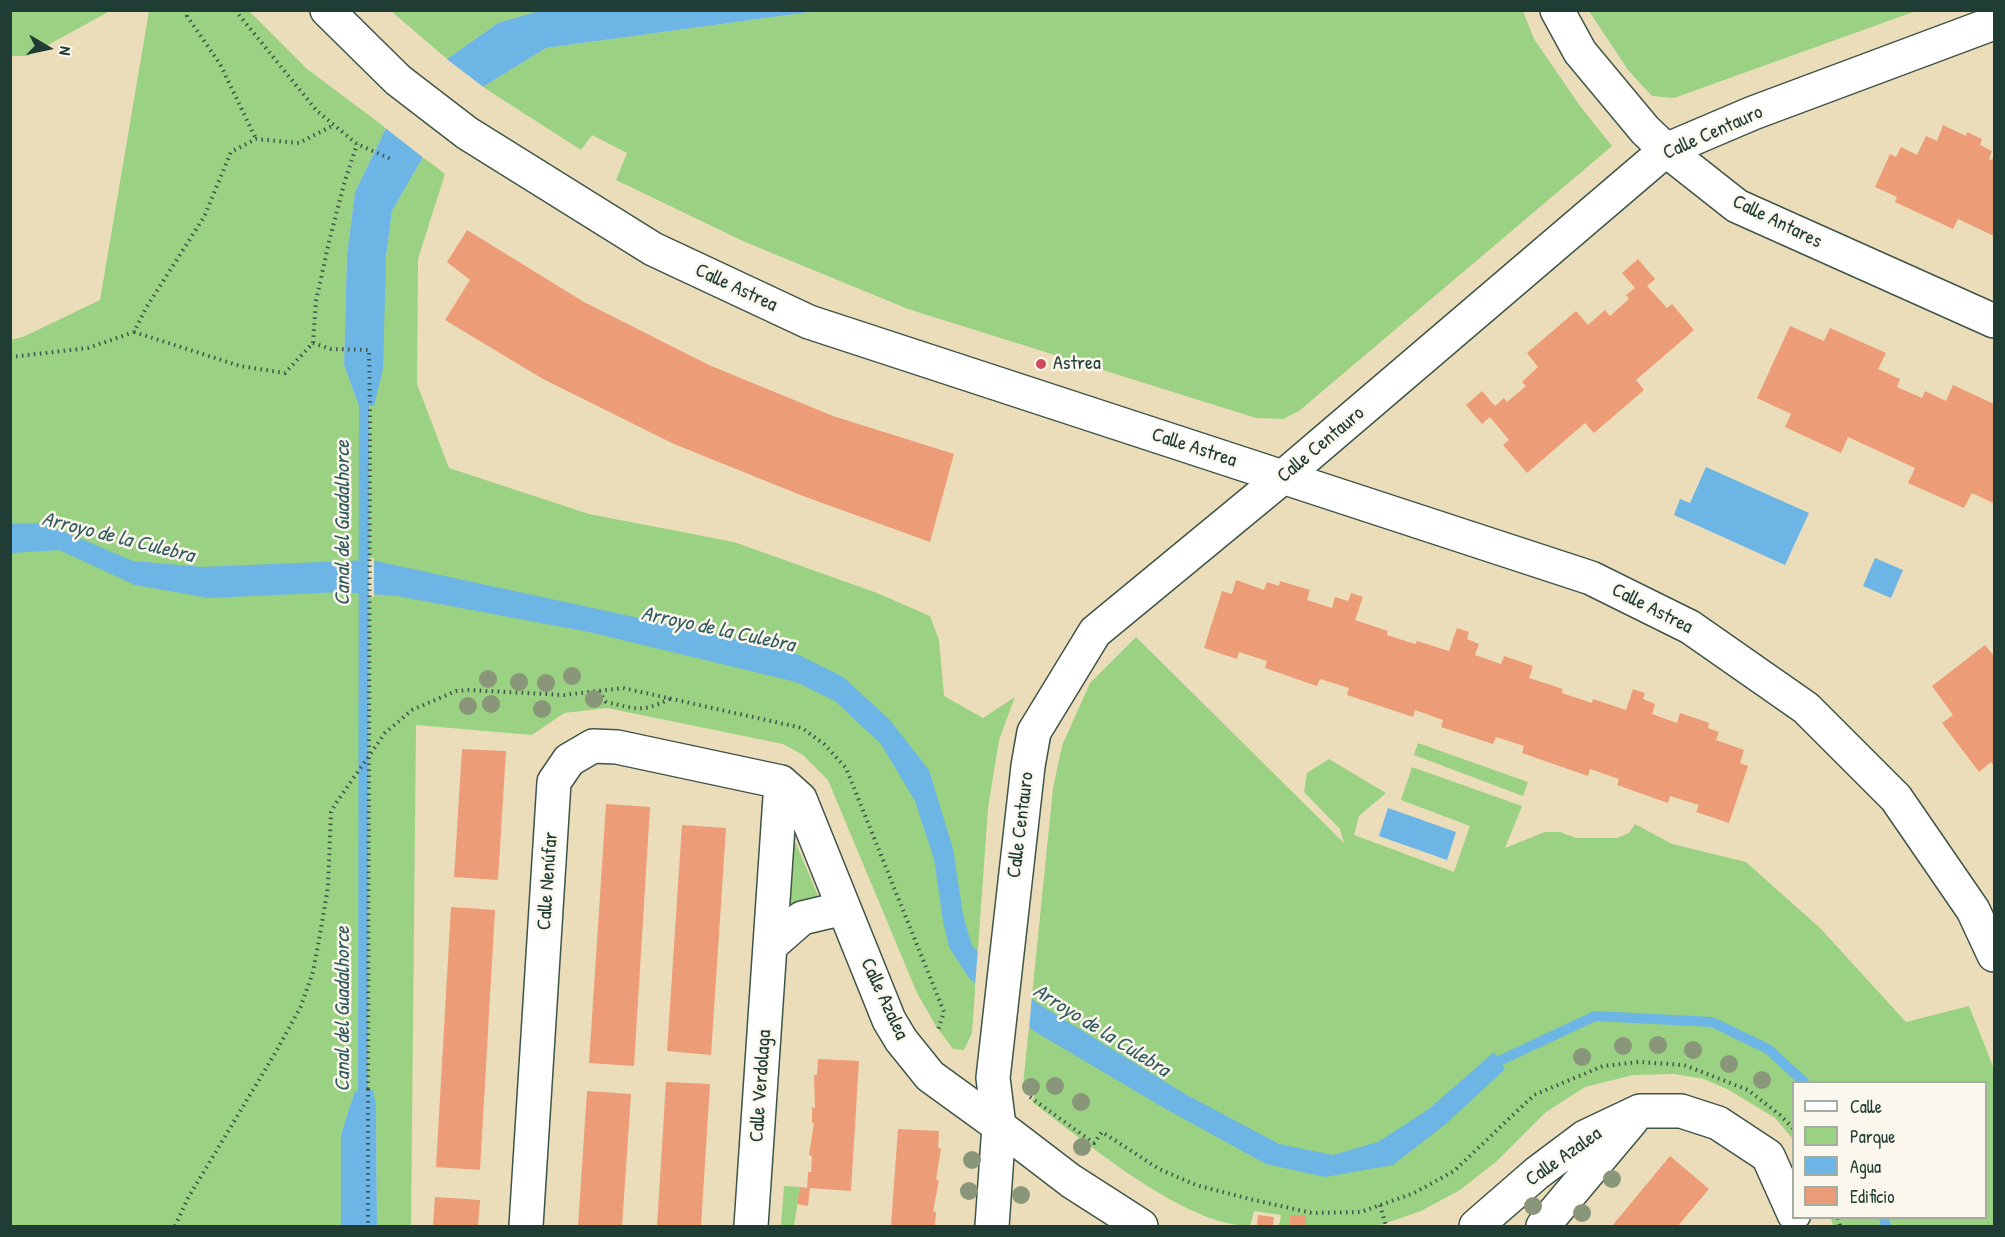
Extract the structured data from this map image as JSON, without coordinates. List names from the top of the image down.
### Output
{
  "streets": {
    "street": [
      "Calle Centauro",
      "Calle Antares",
      "Calle Astrea",
      "Calle Nenúfar",
      "Calle Azalea",
      "Calle Verdolaga"
    ]
  },
  "crossings": [
    ["Calle Centauro", "Calle Antares"],
    ["Calle Centauro", "Calle Astrea"],
    ["Calle Centauro", "Calle Azalea"],
    ["Calle Nenúfar", "Calle Azalea"],
    ["Calle Nenúfar", "Calle Verdolaga"],
    ["Calle Azalea", "Calle Verdolaga"]
  ],
  "water": ["Canal del Guadalhorce", "Arroyo de la Culebra"],
  "places": ["Astrea"],
  "legend": [
    "Calle",
    "Parque",
    "Agua",
    "Edificio"
  ],
  "north": "right"
}
